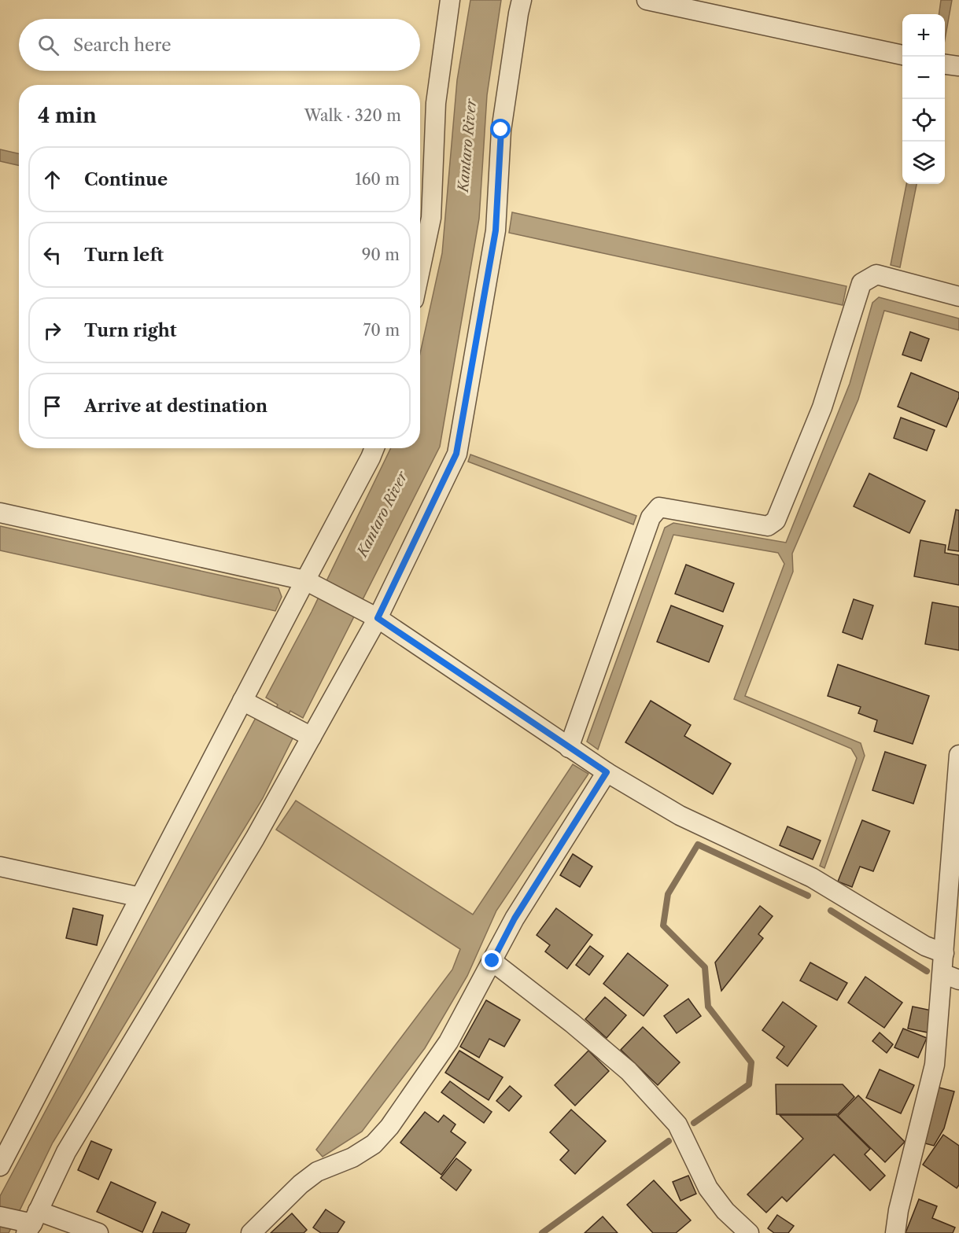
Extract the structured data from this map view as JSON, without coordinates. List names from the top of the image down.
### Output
{
  "water": ["Kantaro River"],
  "page": {
    "map_buttons": ["+", "−"],
    "search": "Search here",
    "heading": ["4 min", "Walk · 320 m"],
    "list": [
      ["Continue", "160 m"],
      ["Turn left", "90 m"],
      ["Turn right", "70 m"],
      "Arrive at destination"
    ]
  }
}
